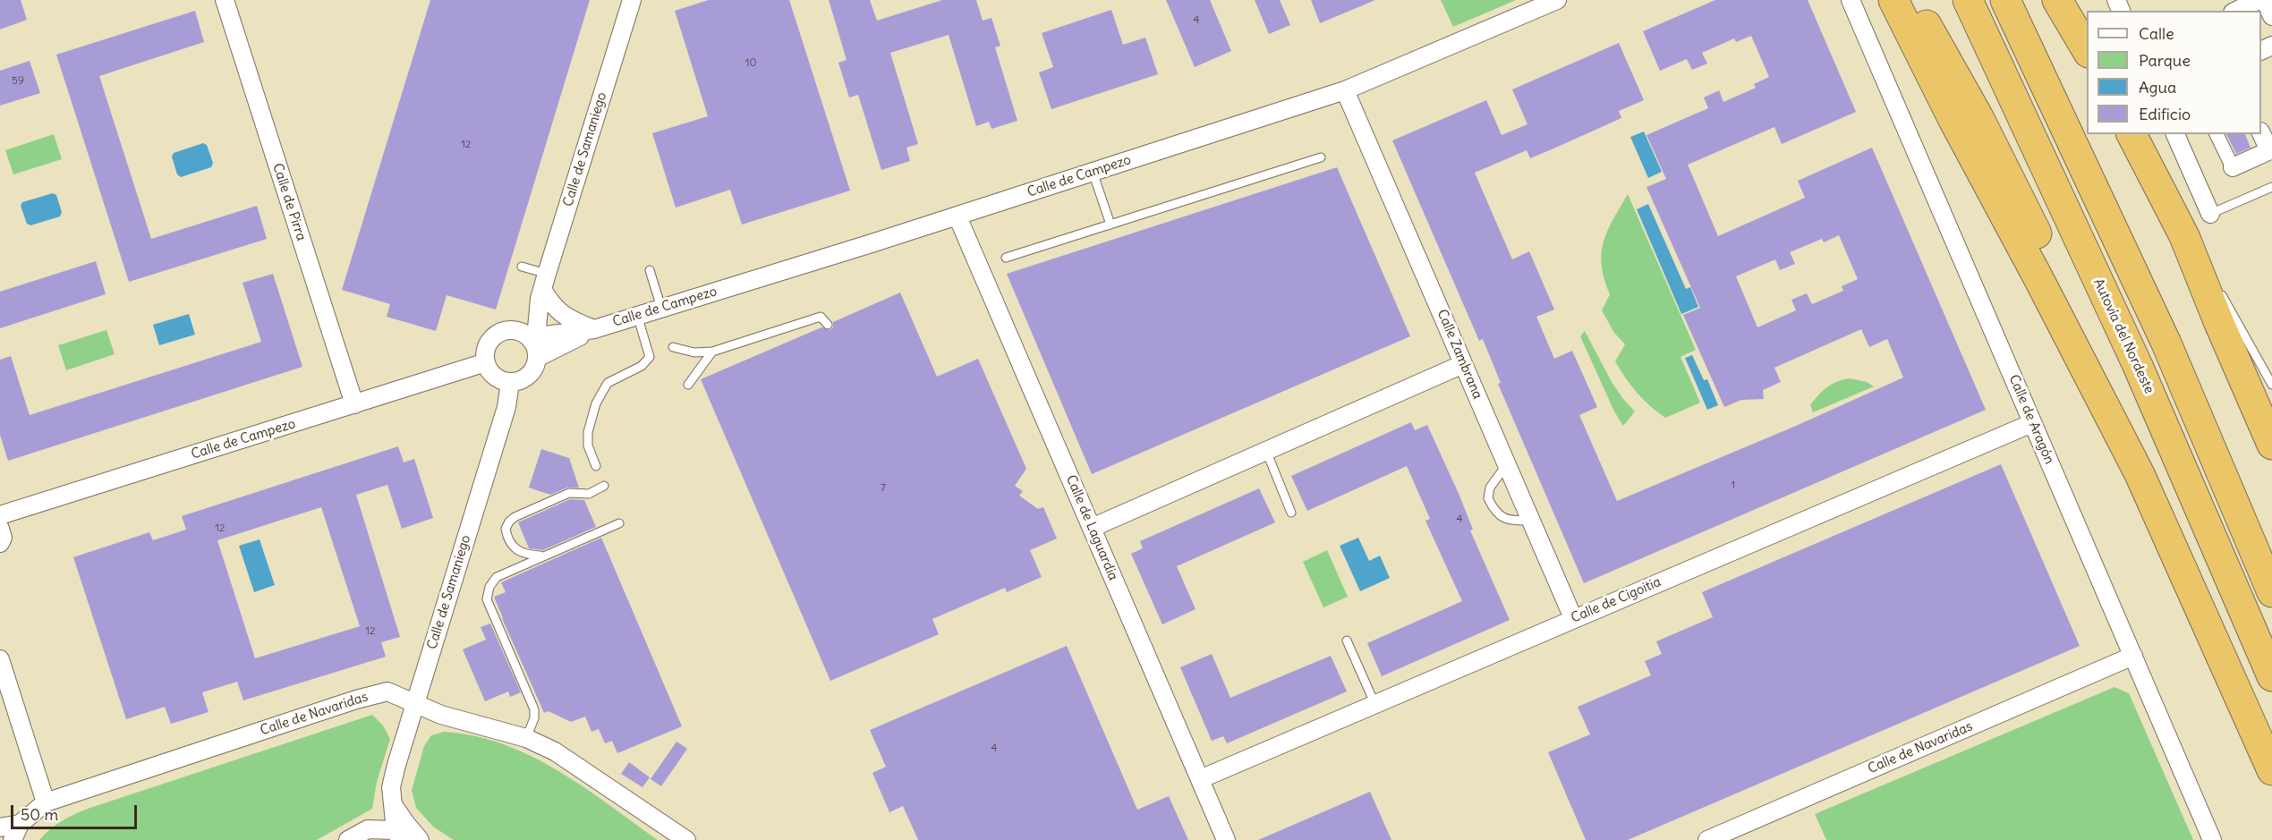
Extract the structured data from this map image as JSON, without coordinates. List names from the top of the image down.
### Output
{
  "streets": {
    "highway": ["Autovía del Nordeste"],
    "street": [
      "Calle de Samaniego",
      "Calle de Campezo",
      "Calle de Pirra",
      "Calle Zambrana",
      "Calle de Aragón",
      "Calle de Laguardia",
      "Calle de Cigoitia",
      "Calle de Navaridas"
    ]
  },
  "crossings": [
    ["Calle de Samaniego", "Calle de Campezo"],
    ["Calle de Samaniego", "Calle de Navaridas"],
    ["Calle de Campezo", "Calle de Pirra"],
    ["Calle de Campezo", "Calle Zambrana"],
    ["Calle de Campezo", "Calle de Laguardia"],
    ["Calle Zambrana", "Calle de Cigoitia"],
    ["Calle de Aragón", "Calle de Cigoitia"],
    ["Calle de Aragón", "Calle de Navaridas"],
    ["Calle de Laguardia", "Calle de Cigoitia"]
  ],
  "house_numbers": [
    "4",
    "10",
    "59",
    "12",
    "1",
    "7",
    "4",
    "12",
    "12",
    "4"
  ],
  "legend": [
    "Calle",
    "Parque",
    "Agua",
    "Edificio"
  ],
  "scale_bar": "50 m"
}
